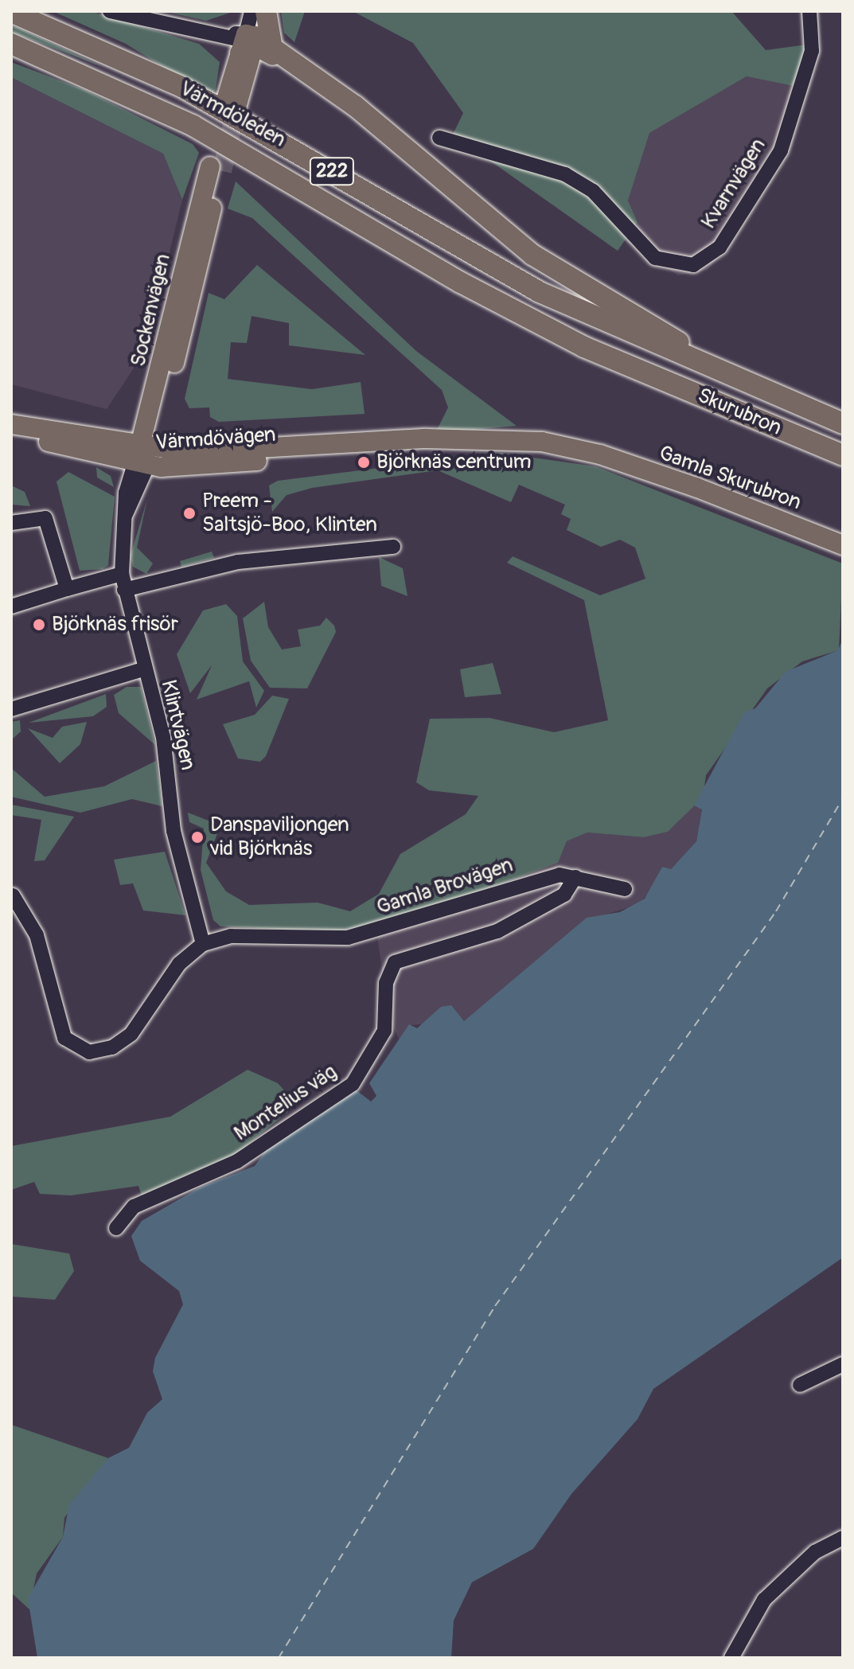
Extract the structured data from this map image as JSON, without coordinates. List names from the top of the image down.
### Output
{
  "streets": {
    "highway": ["Värmdöleden", "222", "Skurubron"],
    "main road": ["Sockenvägen", "Värmdövägen", "Gamla Skurubron"],
    "street": [
      "Kvarnvägen",
      "Klintvägen",
      "Gamla Brovägen",
      "Montelius väg"
    ]
  },
  "crossings": [
    ["Värmdöleden", "Skurubron"],
    ["Sockenvägen", "Värmdövägen"],
    ["Sockenvägen", "Klintvägen"],
    ["Värmdövägen", "Gamla Skurubron"],
    ["Värmdövägen", "Klintvägen"],
    ["Klintvägen", "Gamla Brovägen"],
    ["Gamla Brovägen", "Montelius väg"]
  ],
  "places": [
    "Björknäs centrum",
    "Preem - Saltsjö-Boo, Klinten",
    "Björknäs frisör",
    "Danspaviljongen vid Björknäs"
  ]
}
